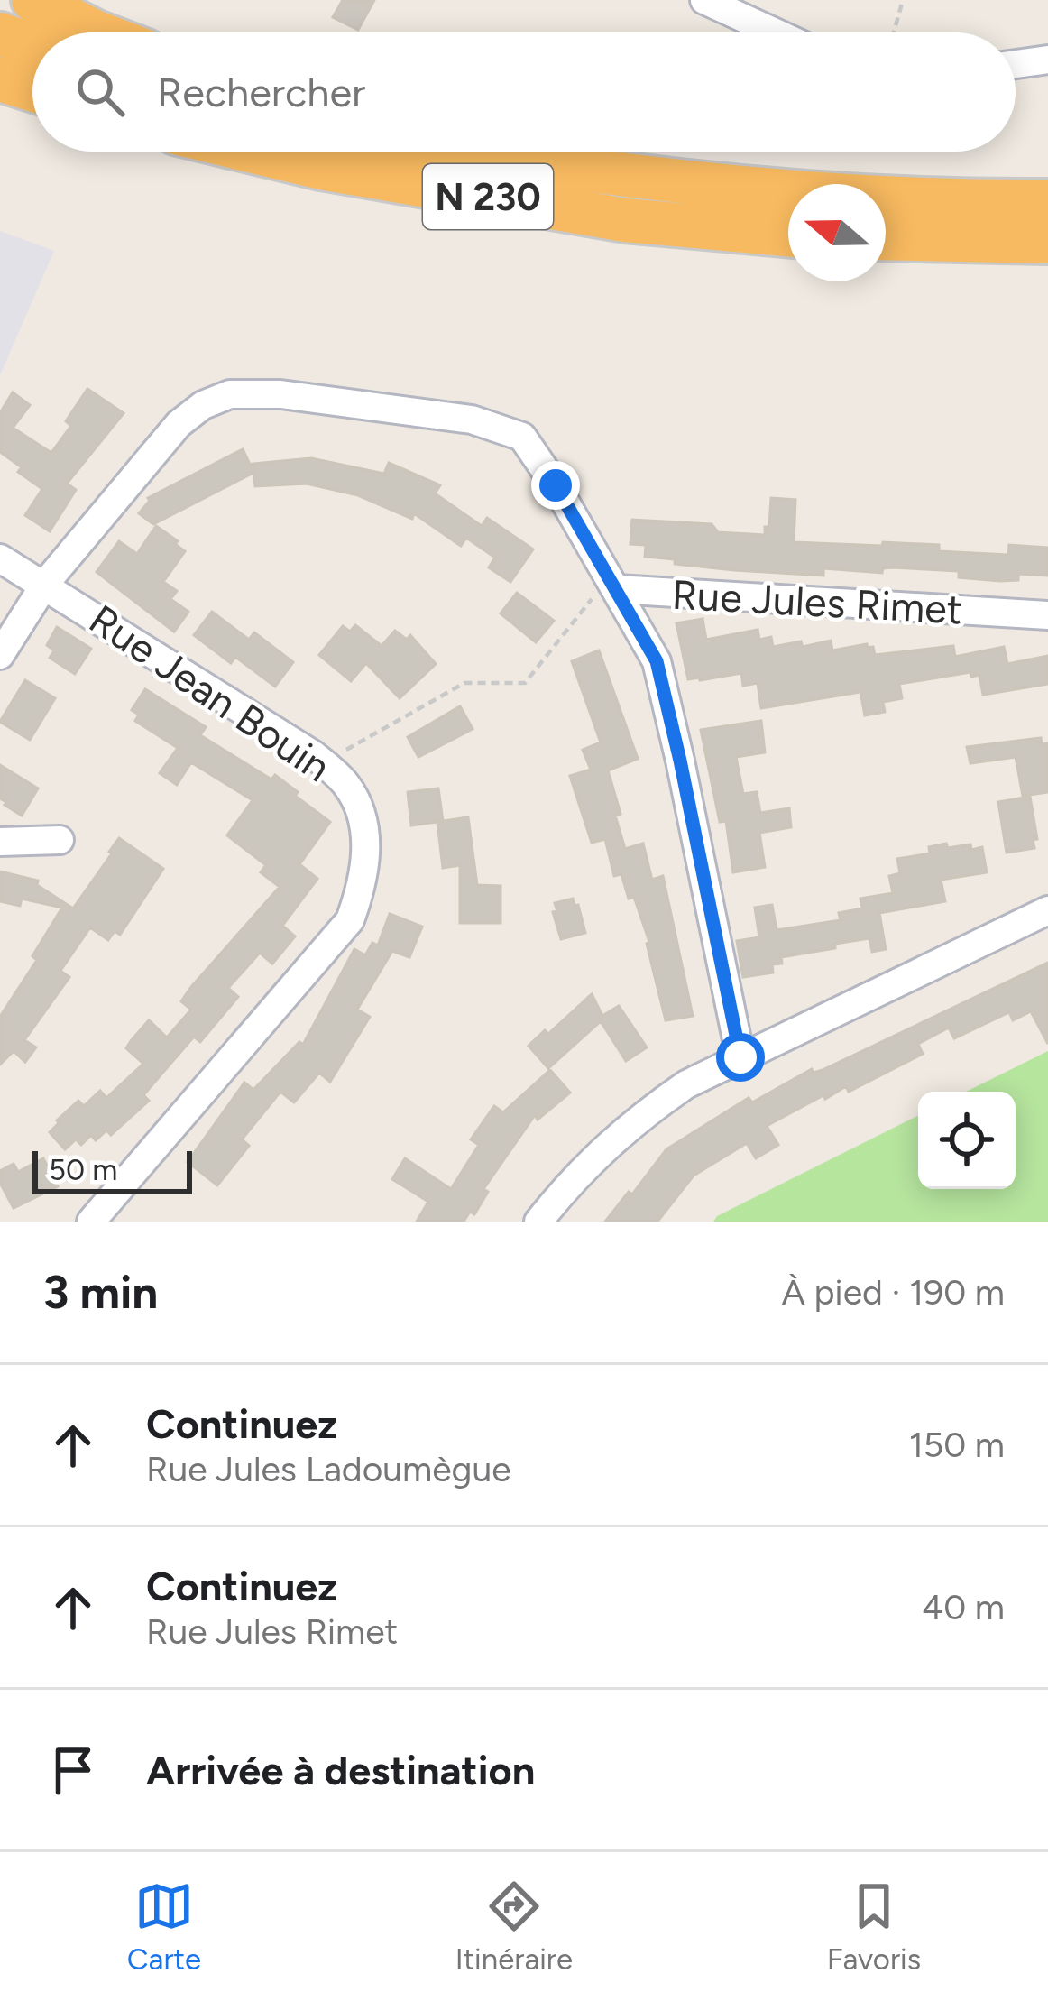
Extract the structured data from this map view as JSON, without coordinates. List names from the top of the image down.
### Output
{
  "streets": {
    "highway": ["N 230"],
    "street": ["Rue Jules Rimet", "Rue Jean Bouin"]
  },
  "scale_bar": "50 m",
  "north": "left",
  "page": {
    "search": "Rechercher",
    "scale": "50 m",
    "heading": ["3 min", "À pied · 190 m"],
    "list": [
      ["Continuez", "Rue Jules Ladoumègue", "150 m"],
      ["Continuez", "Rue Jules Rimet", "40 m"],
      "Arrivée à destination"
    ],
    "nav": ["Carte", "Itinéraire", "Favoris"]
  }
}
